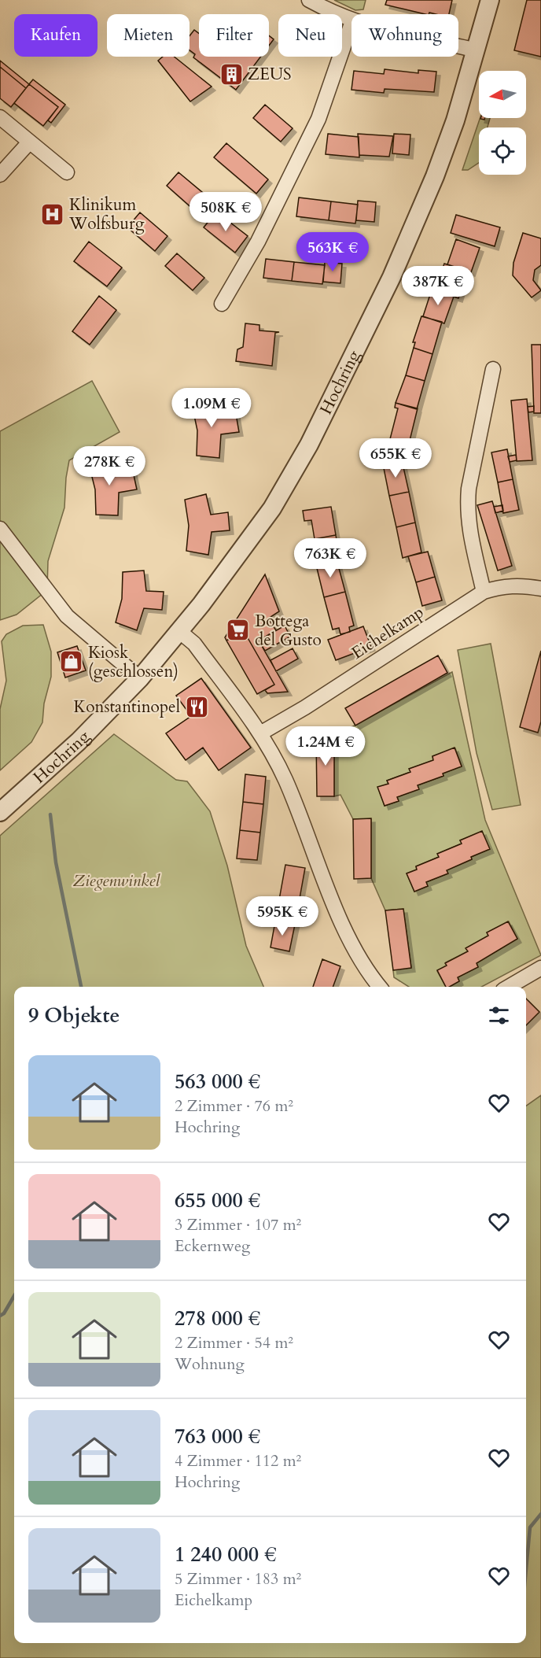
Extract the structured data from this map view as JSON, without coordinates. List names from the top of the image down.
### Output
{
  "streets": {
    "street": ["Hochring", "Eichelkamp"]
  },
  "parks": ["Ziegenwinkel"],
  "places": {
    "building": ["ZEUS"],
    "hospital": ["Klinikum Wolfsburg"],
    "supermarket": ["Bottega del Gusto"],
    "shop": ["Kiosk (geschlossen)"],
    "restaurant": ["Konstantinopel"]
  },
  "north": "left",
  "page": {
    "chip": [
      "Kaufen",
      "Mieten",
      "Filter",
      "Neu",
      "Wohnung"
    ],
    "price": [
      "508K €",
      "563K €",
      "387K €",
      "1.09M €",
      "655K €",
      "278K €",
      "763K €",
      "1.24M €",
      "595K €"
    ],
    "heading": "9 Objekte",
    "list": [
      {
        "name": "563 000 €",
        "note": "2 Zimmer · 76 m² · Hochring"
      },
      {
        "name": "655 000 €",
        "note": "3 Zimmer · 107 m² · Eckernweg"
      },
      {
        "name": "278 000 €",
        "note": "2 Zimmer · 54 m² · Wohnung"
      },
      {
        "name": "763 000 €",
        "note": "4 Zimmer · 112 m² · Hochring"
      },
      {
        "name": "1 240 000 €",
        "note": "5 Zimmer · 183 m² · Eichelkamp"
      }
    ]
  }
}
